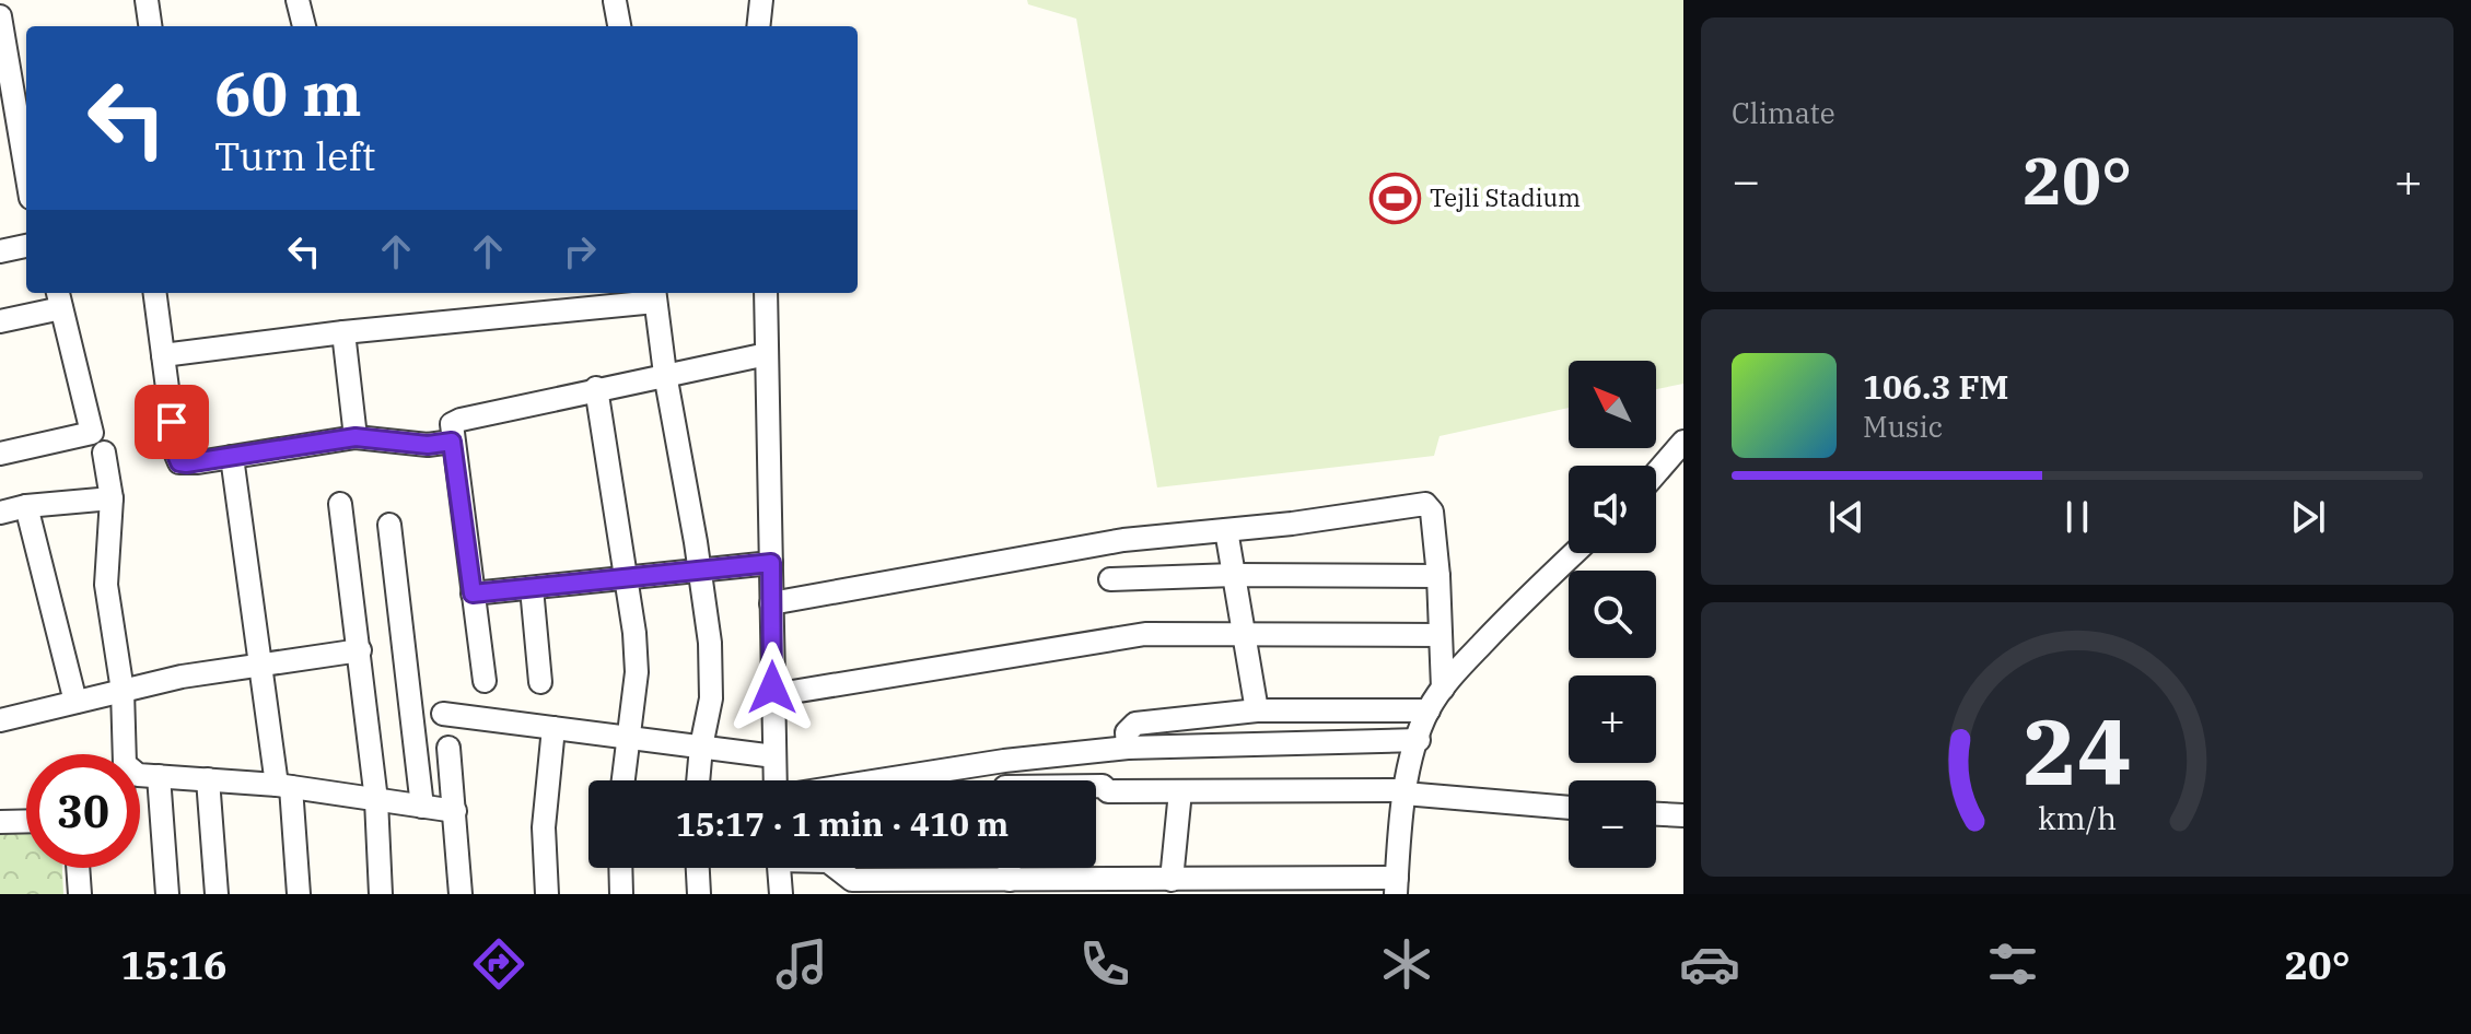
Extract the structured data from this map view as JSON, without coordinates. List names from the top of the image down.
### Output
{
  "places": {
    "sports": ["Tejli Stadium"]
  },
  "north": "top left",
  "page": {
    "tile": "Climate",
    "turn": ["60 m", "Turn left"],
    "heat": ["−", "20°", "+"],
    "song": ["106.3 FM", "Music"],
    "map_buttons": ["+", "−"],
    "limit": "30",
    "trip": "15:17 · 1 min · 410 m",
    "tabs": ["15:16", "20°"],
    "gauge": ["24", "km/h"]
  }
}
